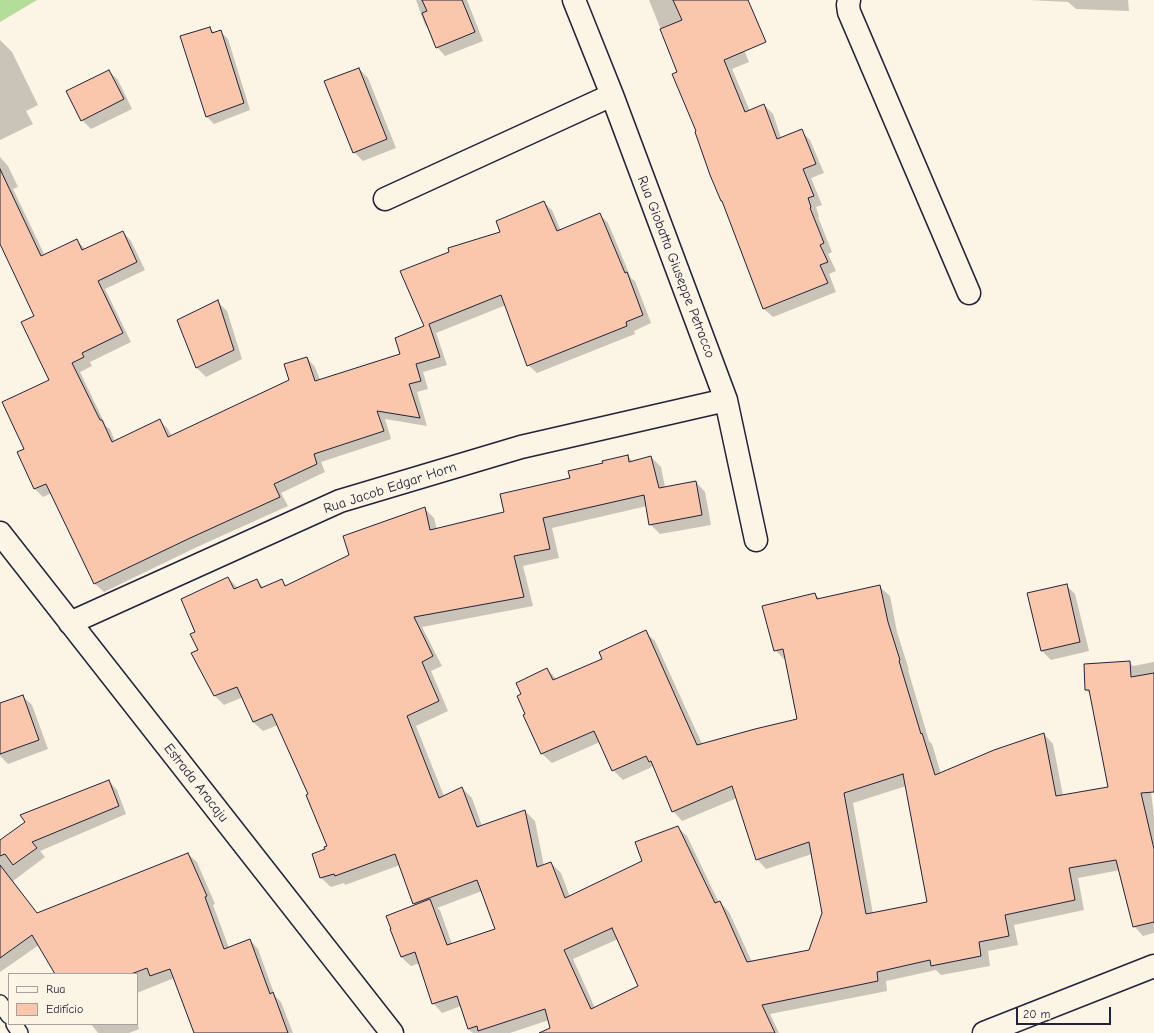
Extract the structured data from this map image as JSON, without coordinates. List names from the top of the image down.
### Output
{
  "streets": {
    "street": ["Rua Giobatta Giuseppe Petracco", "Rua Jacob Edgar Horn", "Estrada Aracaju"]
  },
  "crossings": [
    ["Rua Giobatta Giuseppe Petracco", "Rua Jacob Edgar Horn"],
    ["Rua Jacob Edgar Horn", "Estrada Aracaju"]
  ],
  "legend": ["Rua", "Edifício"],
  "scale_bar": "20 m"
}
